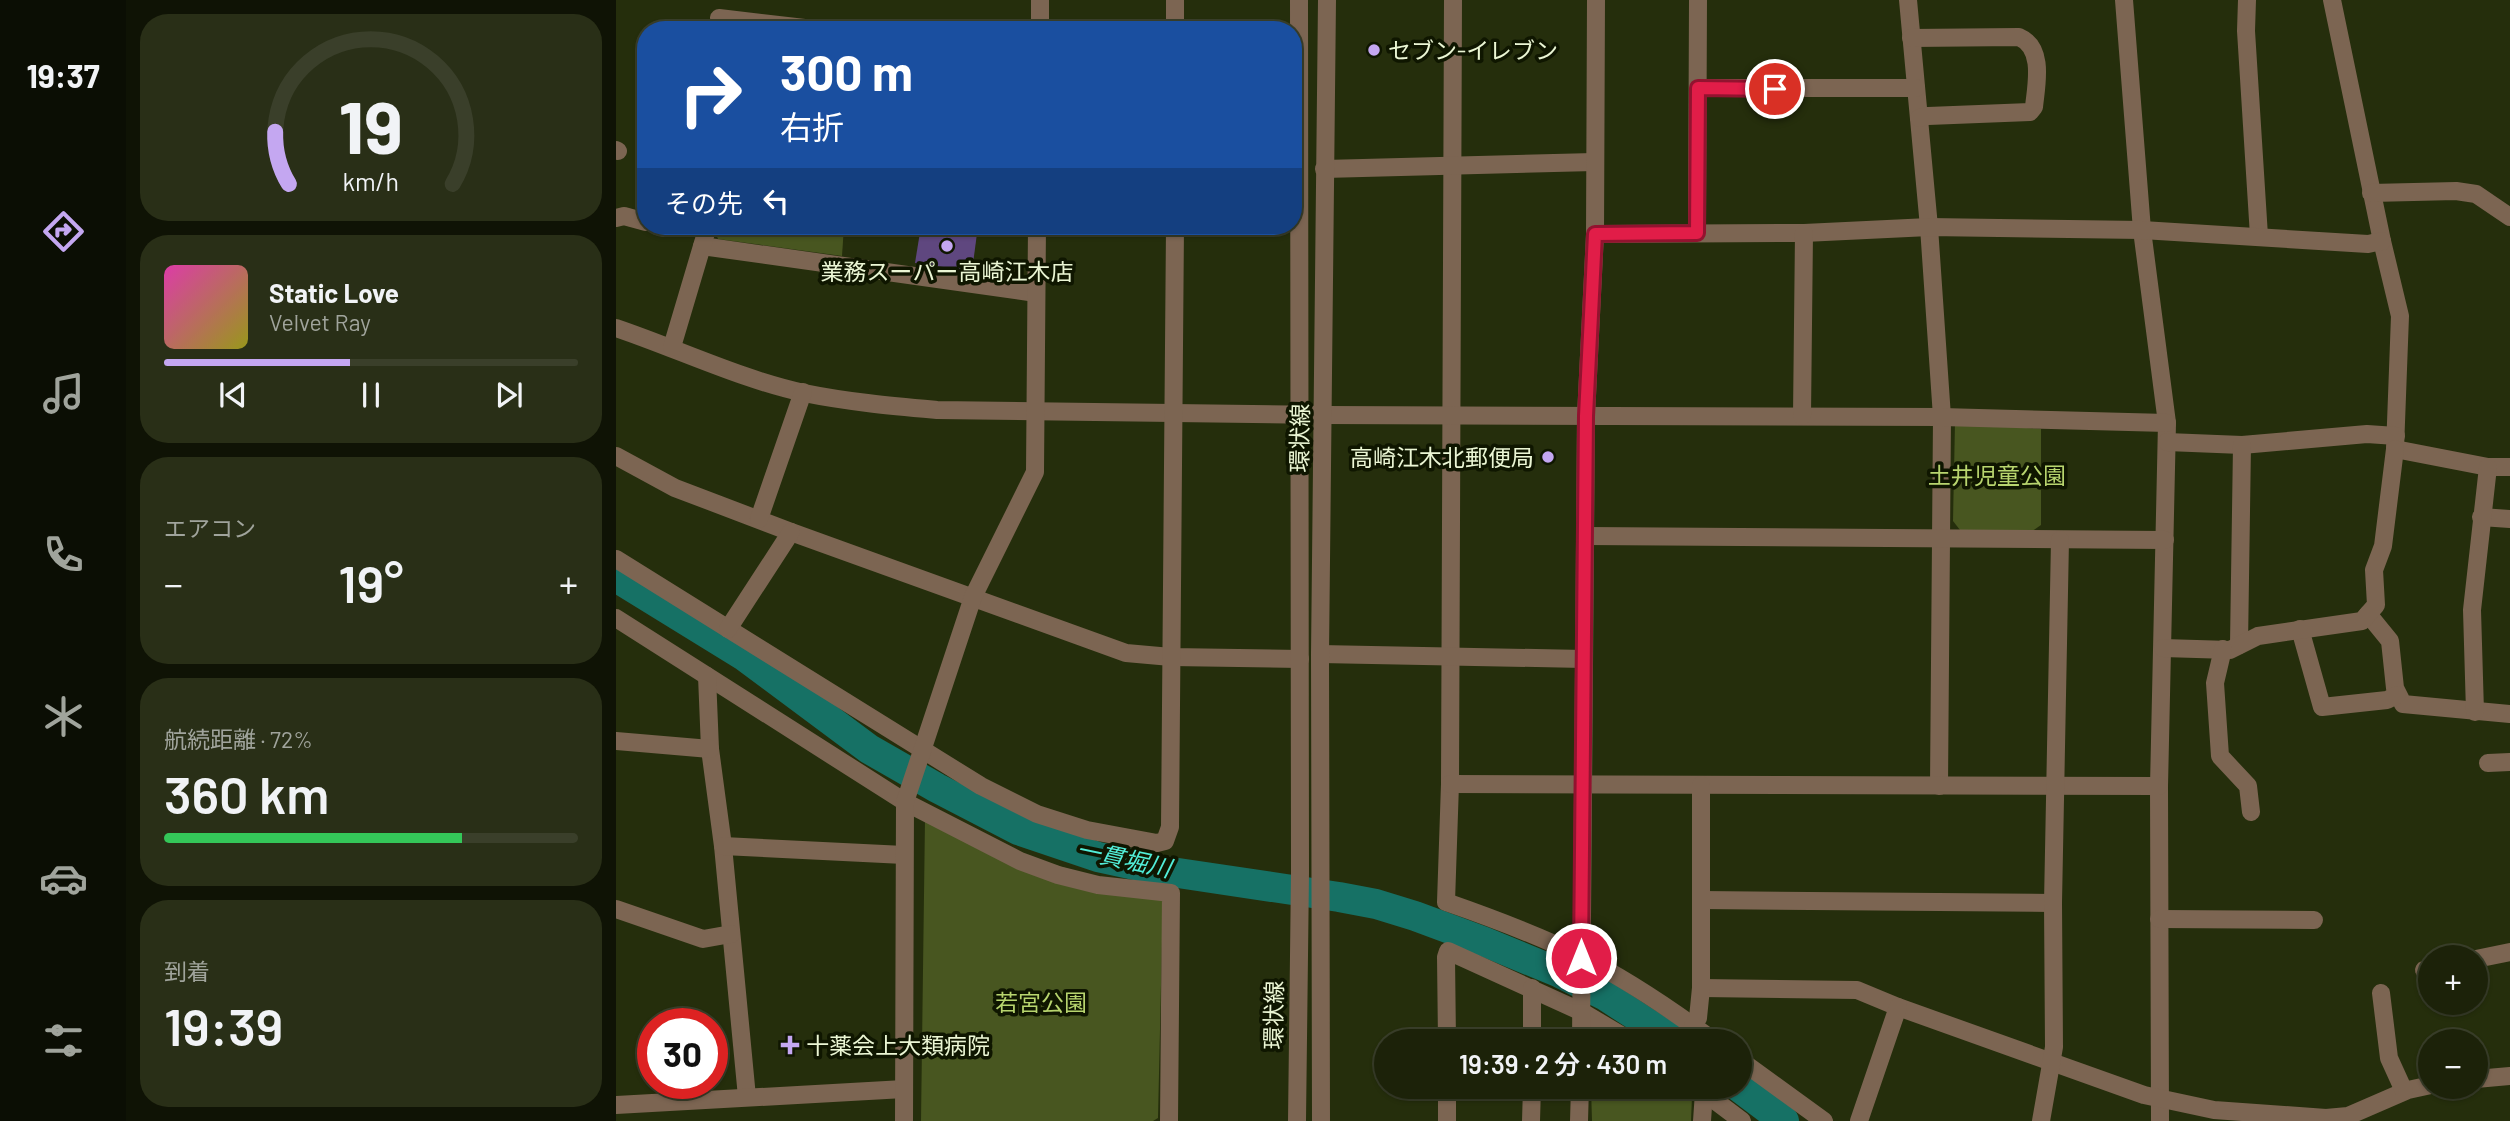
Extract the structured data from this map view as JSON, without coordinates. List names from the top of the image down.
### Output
{
  "streets": {
    "street": ["環状線"]
  },
  "water": ["一貫堀川"],
  "parks": ["土井児童公園", "若宮公園"],
  "places": {
    "other": ["セブン-イレブン", "業務スーパー高崎江木店", "高崎江木北郵便局"],
    "health": ["十薬会上大類病院"]
  },
  "page": {
    "tabs": "19:37",
    "turn": ["300 m", "右折"],
    "then": "その先",
    "song": ["Static Love", "Velvet Ray"],
    "tile": [
      "エアコン",
      ["航続距離 · 72%", "360 km"],
      ["到着", "19:39"]
    ],
    "heat": ["−", "19°", "+"],
    "map_buttons": ["+", "−"],
    "limit": "30",
    "trip": "19:39 · 2 分 · 430 m",
    "gauge": ["19", "km/h"]
  }
}
